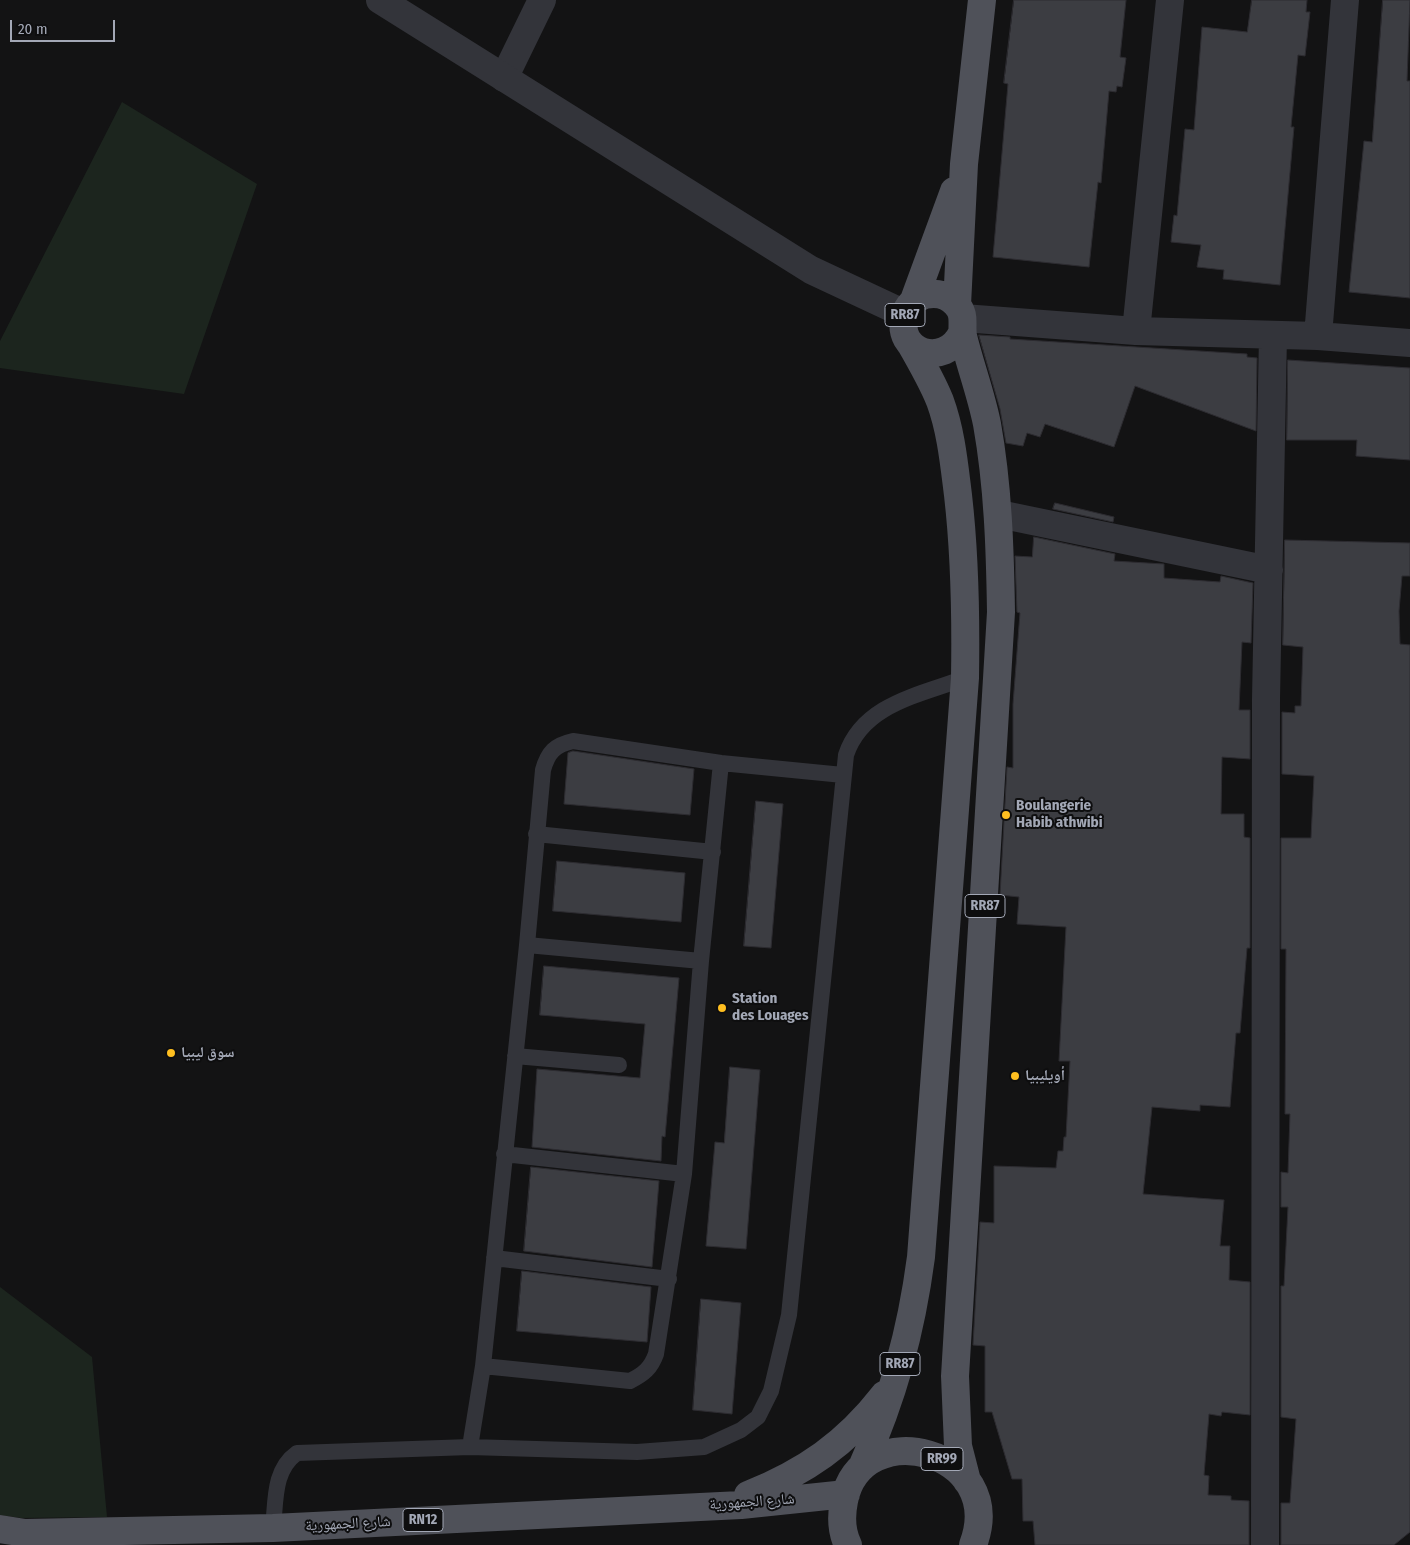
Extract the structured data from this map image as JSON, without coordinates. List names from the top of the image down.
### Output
{
  "streets": {
    "main road": [
      "RR87",
      "RR99",
      "شارع الجمهورية",
      "RN12"
    ]
  },
  "crossings": [
    ["RR87", "RR99"]
  ],
  "places": [
    "Boulangerie Habib athwibi",
    "Station des Louages",
    "سوق ليبيا",
    "أويليبيا"
  ],
  "scale_bar": "20 m"
}
